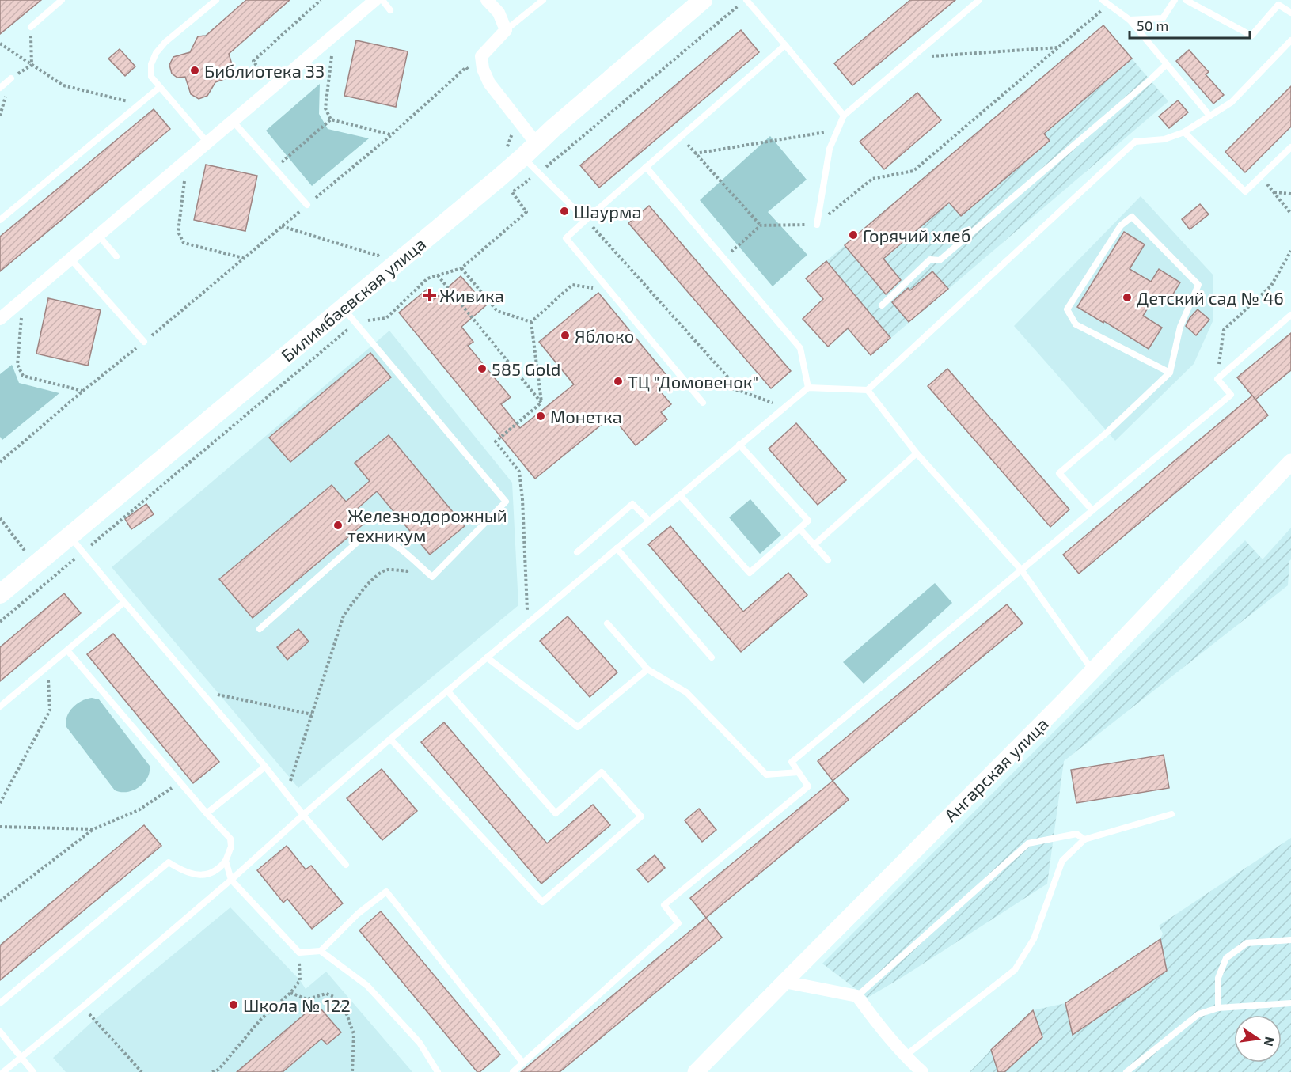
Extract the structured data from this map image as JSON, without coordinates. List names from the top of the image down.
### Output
{
  "streets": {
    "main road": ["Билимбаевская улица"],
    "street": ["Ангарская улица"]
  },
  "places": {
    "other": [
      "Библиотека 33",
      "Шаурма",
      "Горячий хлеб",
      "Детский сад № 46",
      "Яблоко",
      "585 Gold",
      "ТЦ \"Домовенок\"",
      "Монетка",
      "Железнодорожный техникум",
      "Школа № 122"
    ],
    "health": ["Живика"]
  },
  "scale_bar": "50 m",
  "north": "right"
}
